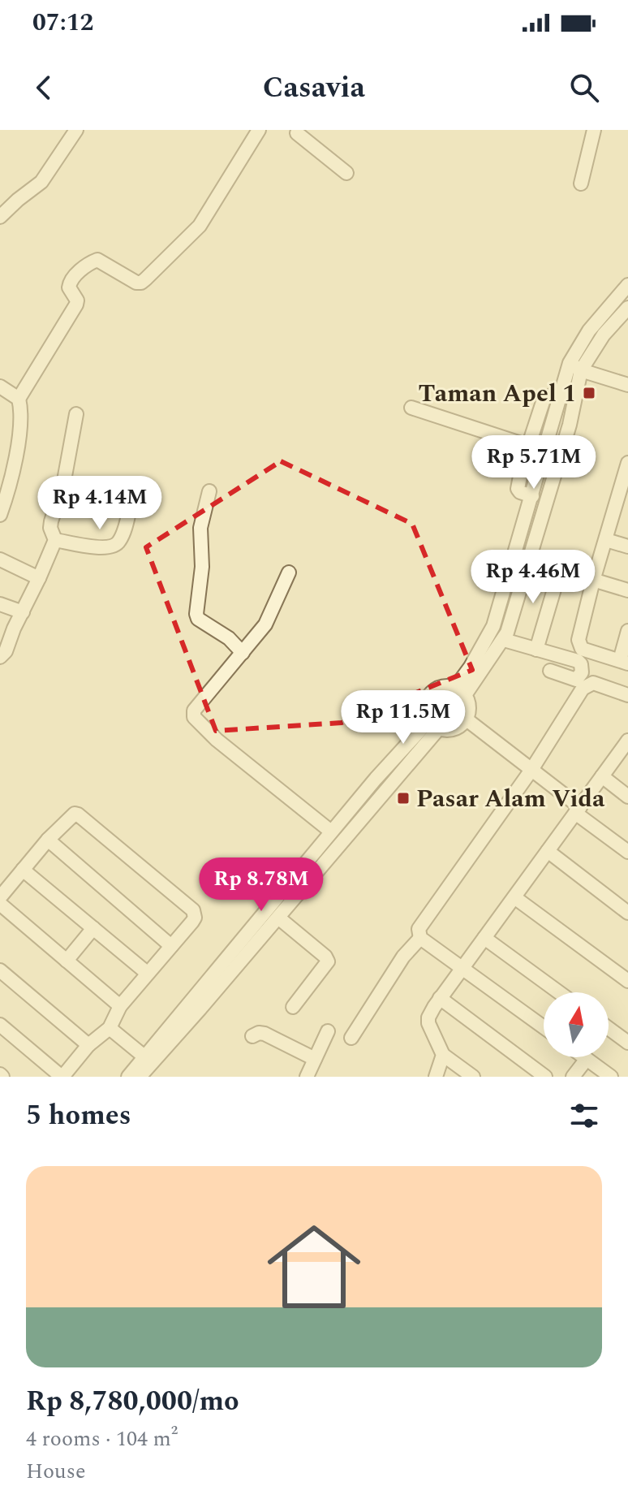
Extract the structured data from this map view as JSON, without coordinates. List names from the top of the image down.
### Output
{
  "places": {
    "transit": ["Taman Apel 1", "Pasar Alam Vida"]
  },
  "north": "top",
  "page": {
    "status": "07:12",
    "header": "Casavia",
    "price": [
      "Rp 5.71M",
      "Rp 4.14M",
      "Rp 4.46M",
      "Rp 11.5M",
      "Rp 8.78M"
    ],
    "heading": "5 homes",
    "list": [
      {
        "name": "Rp 8,780,000/mo",
        "note": "4 rooms · 104 m² · House"
      }
    ]
  }
}
